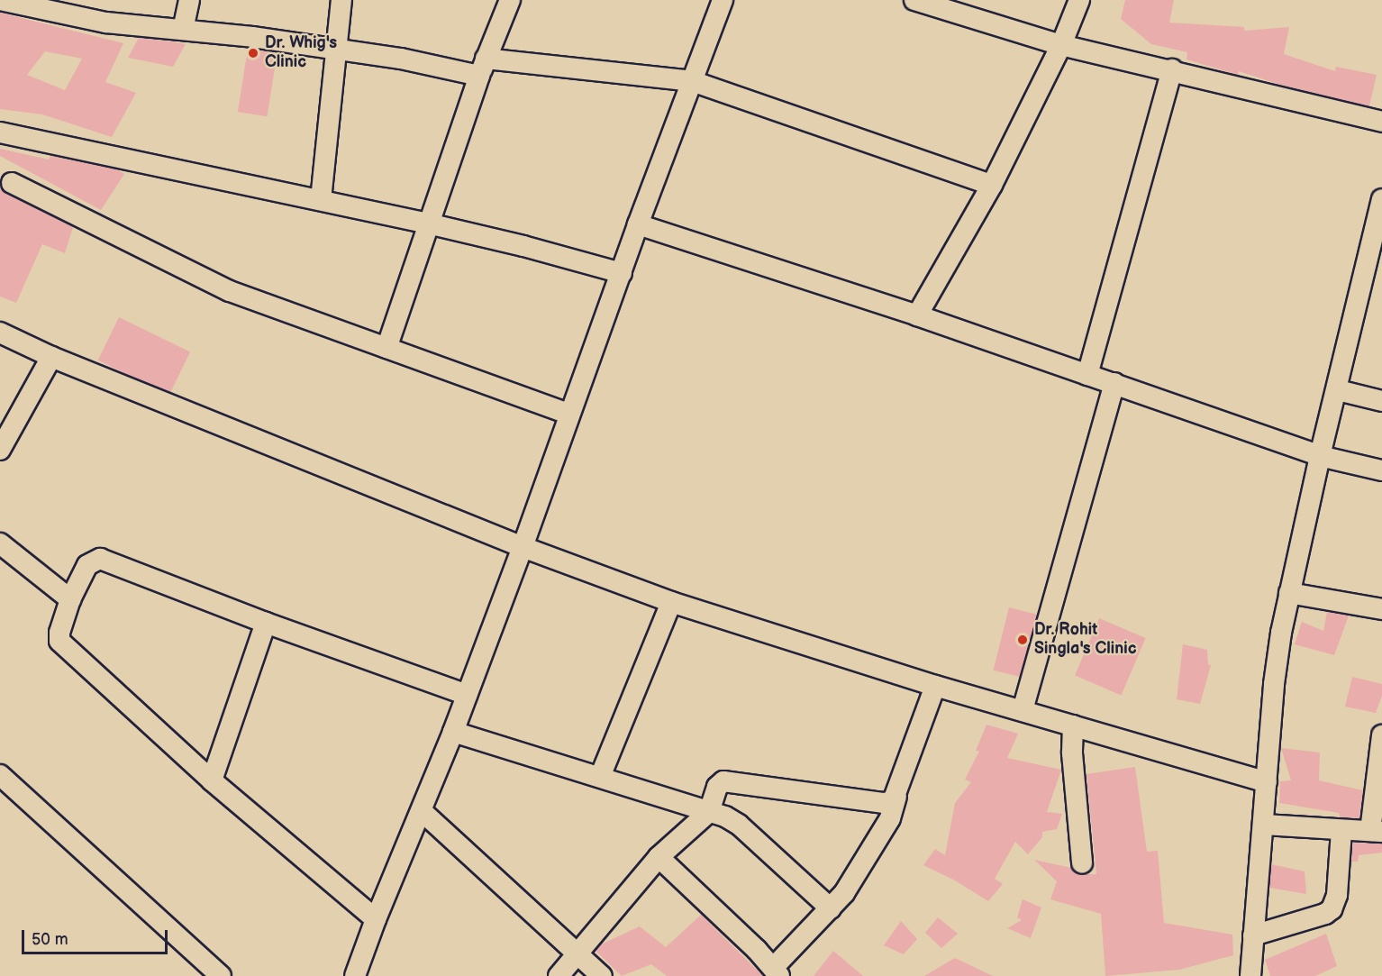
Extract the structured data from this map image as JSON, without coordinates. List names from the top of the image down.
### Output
{
  "places": ["Dr. Whig's Clinic", "Dr. Rohit Singla's Clinic"],
  "scale_bar": "50 m"
}
